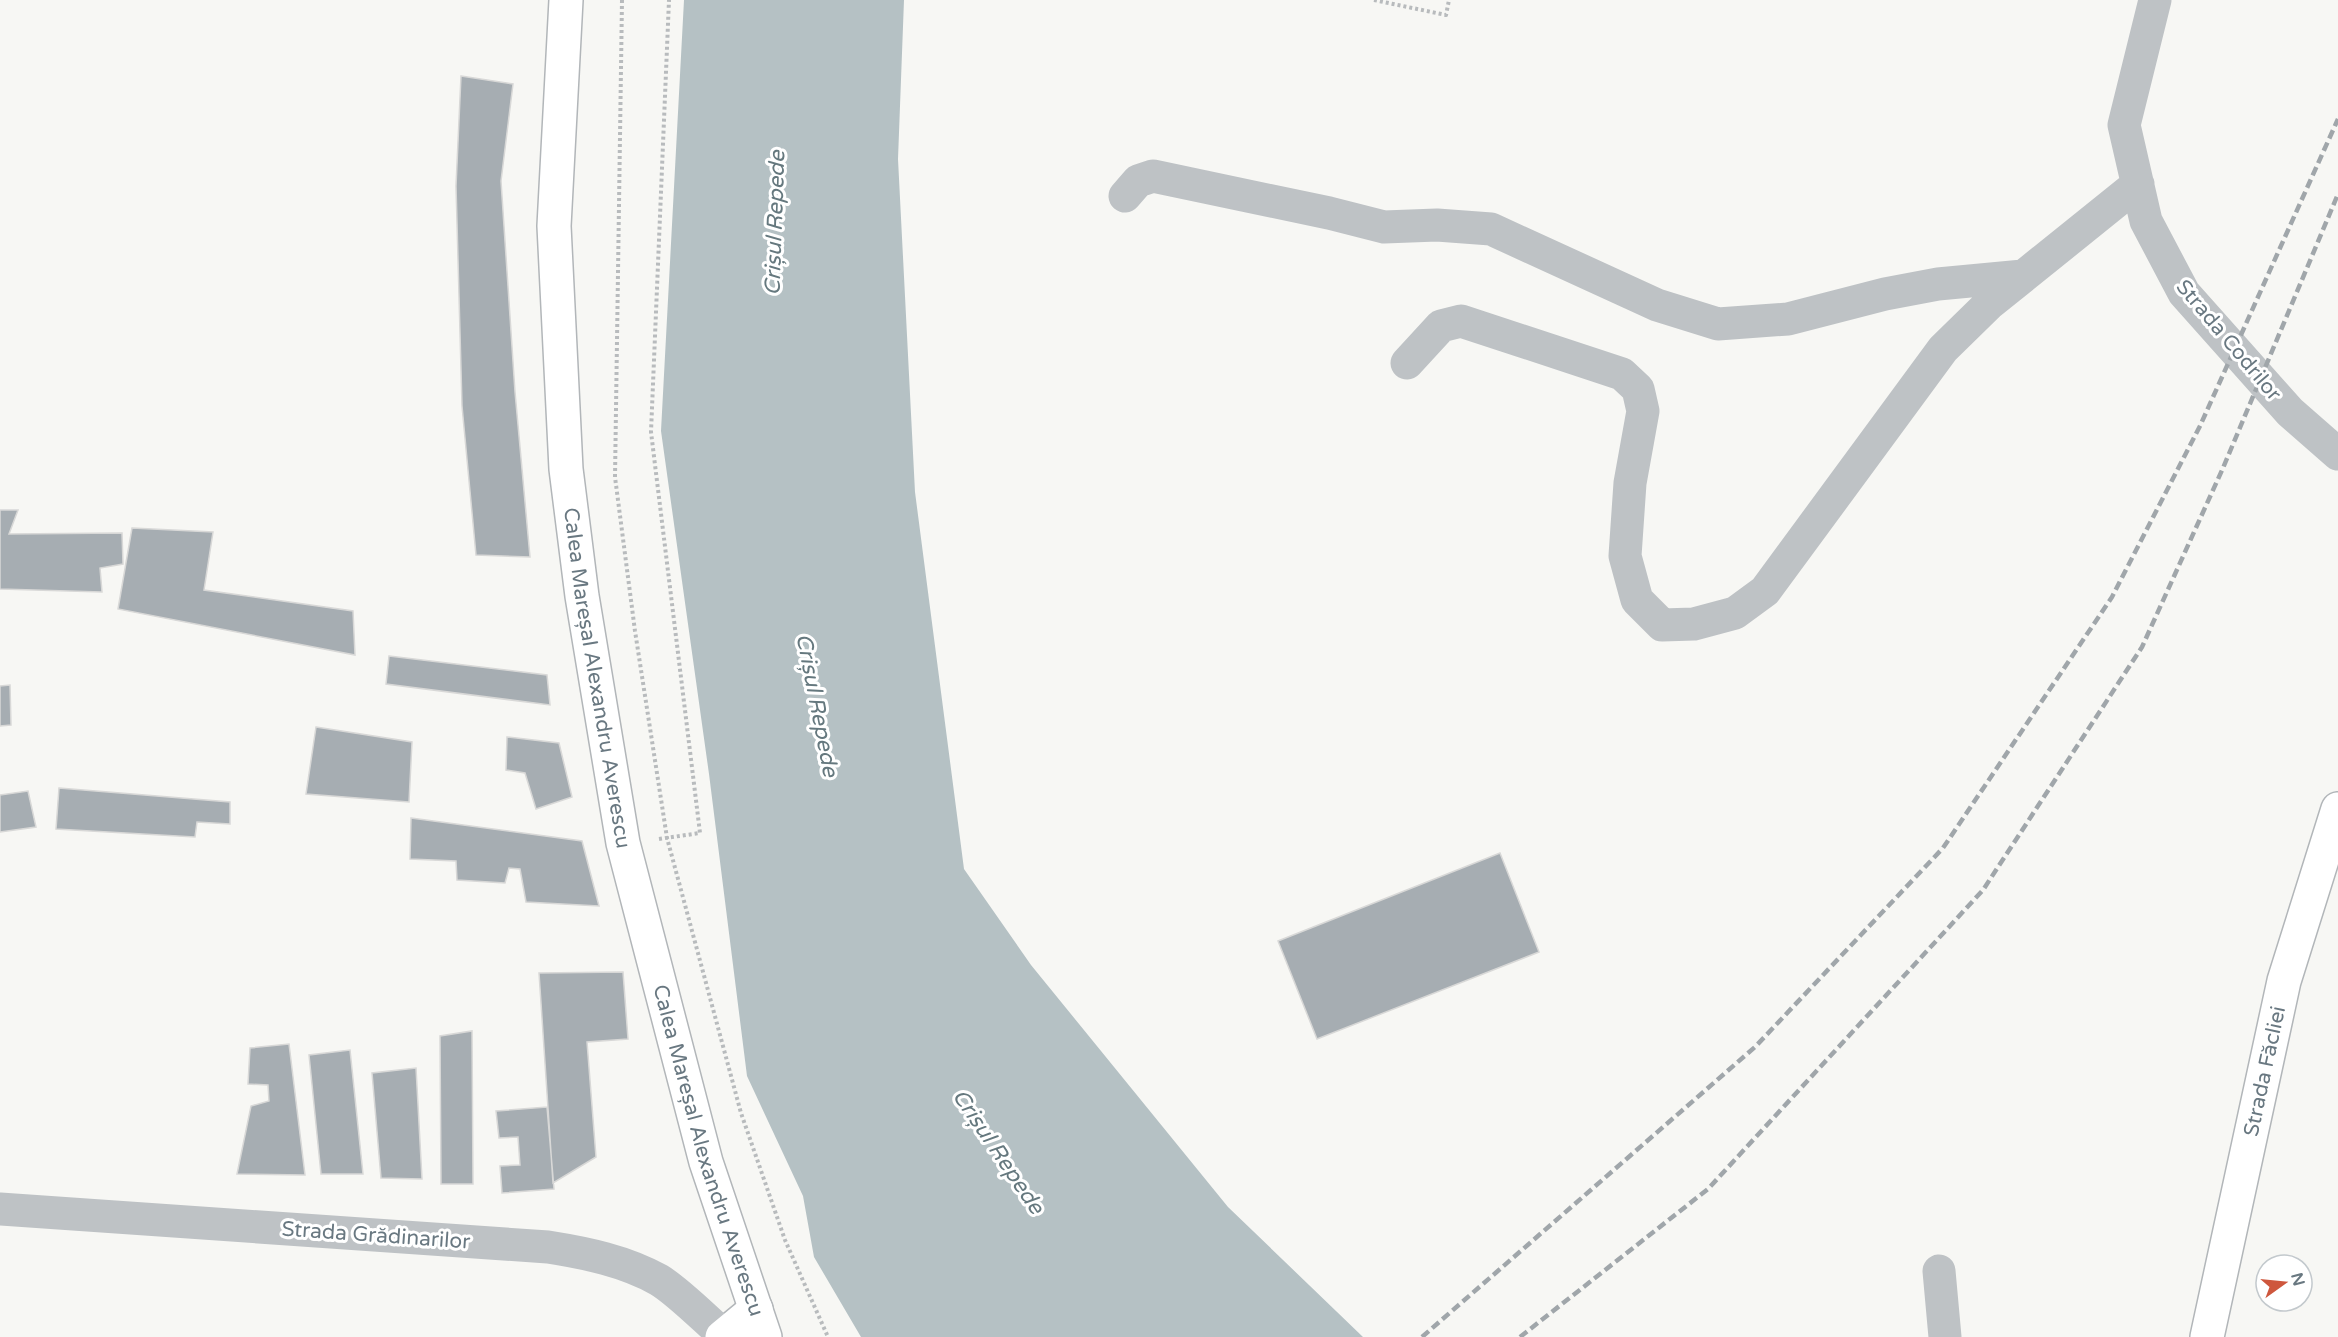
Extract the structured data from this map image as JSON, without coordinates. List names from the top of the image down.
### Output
{
  "streets": {
    "main road": ["Calea Mareșal Alexandru Averescu", "Strada Făcliei"],
    "street": ["Strada Codrilor", "Strada Grădinarilor"]
  },
  "water": ["Crișul Repede"],
  "north": "right"
}
